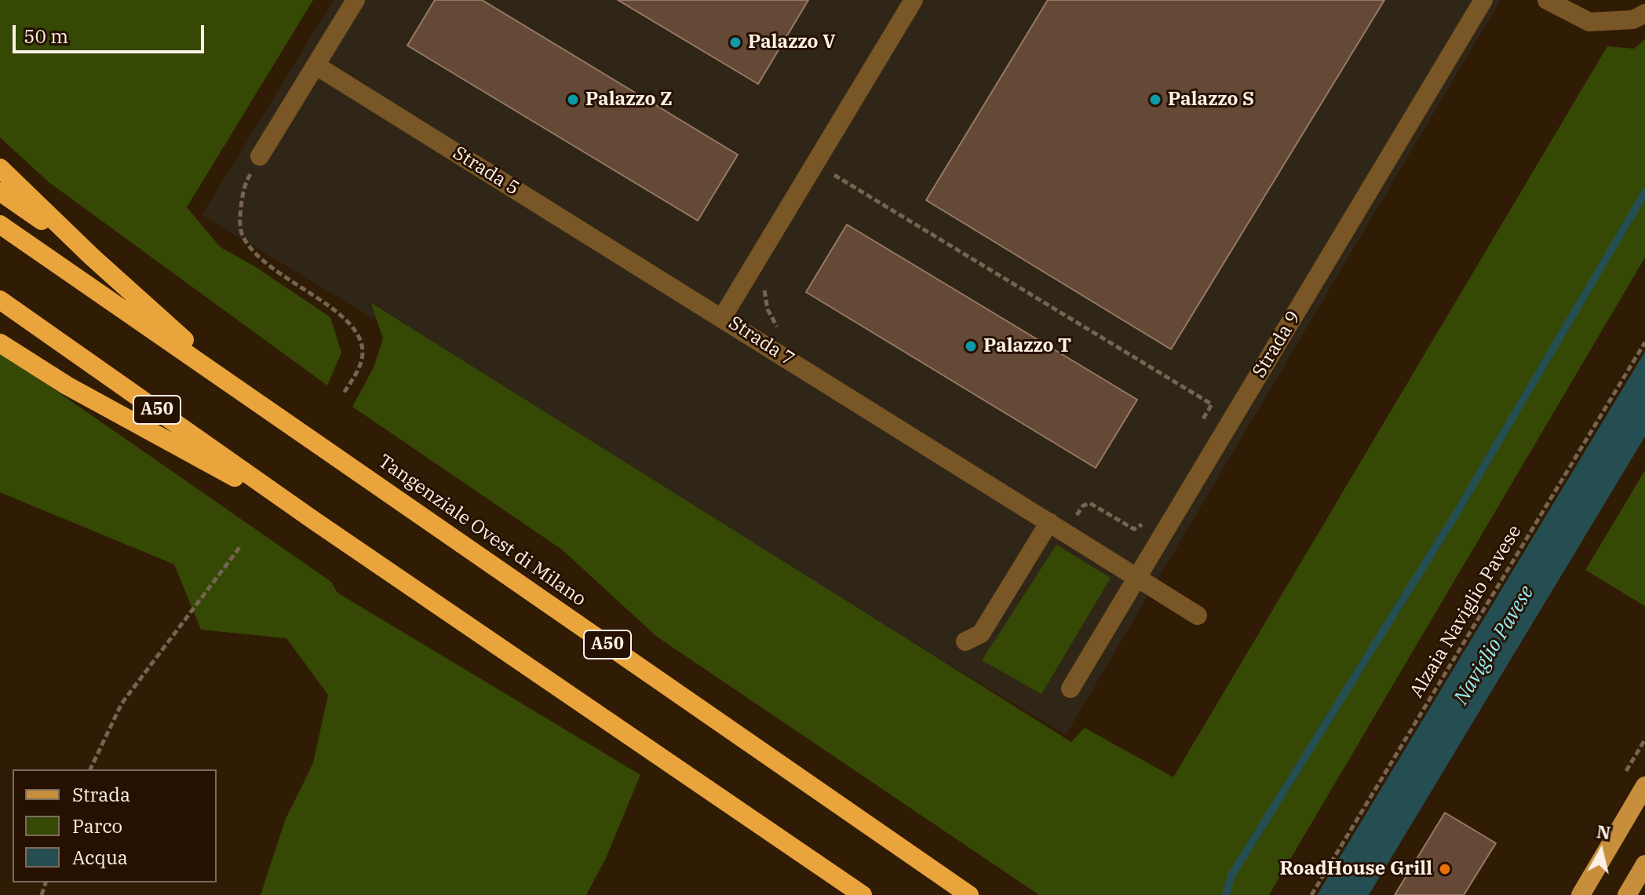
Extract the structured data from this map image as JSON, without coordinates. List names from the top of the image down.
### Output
{
  "streets": {
    "highway": ["A50", "Tangenziale Ovest di Milano"],
    "lane": ["Strada 5", "Strada 7", "Strada 9"],
    "path": ["Alzaia Naviglio Pavese"]
  },
  "crossings": [
    ["Strada 5", "Strada 7"],
    ["Strada 7", "Strada 9"]
  ],
  "water": ["Naviglio Pavese"],
  "places": [
    "Palazzo V",
    "Palazzo Z",
    "Palazzo S",
    "Palazzo T",
    "RoadHouse Grill"
  ],
  "legend": ["Strada", "Parco", "Acqua"],
  "scale_bar": "50 m",
  "north": "top"
}
